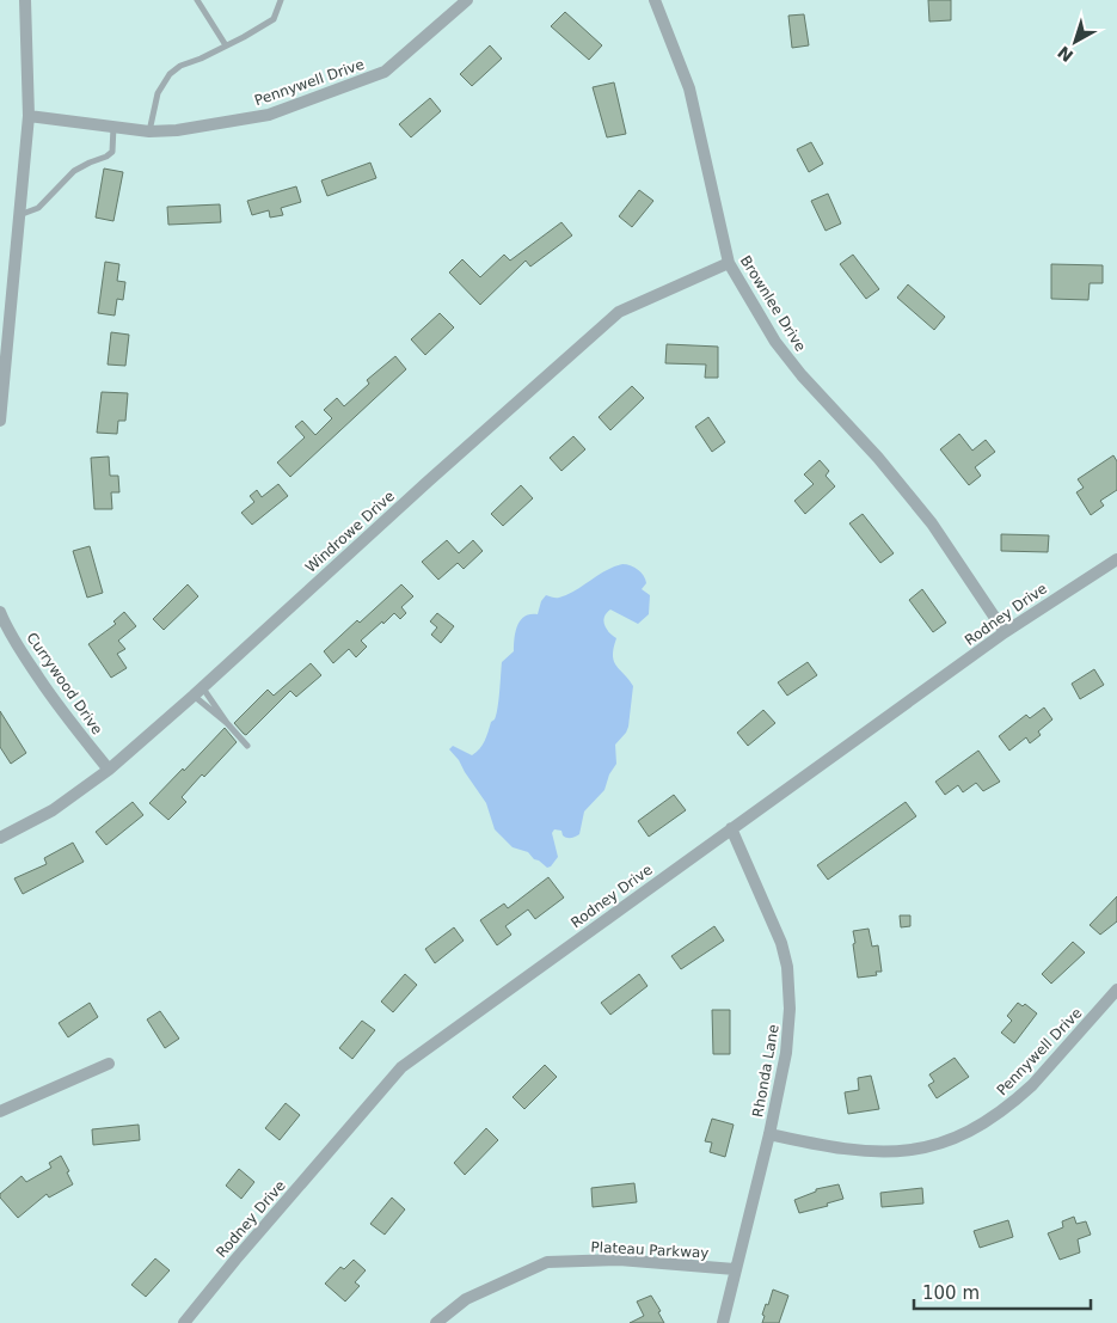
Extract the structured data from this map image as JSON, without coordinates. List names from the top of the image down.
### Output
{
  "streets": {
    "street": [
      "Pennywell Drive",
      "Brownlee Drive",
      "Windrowe Drive",
      "Rodney Drive",
      "Currywood Drive",
      "Rhonda Lane",
      "Plateau Parkway"
    ]
  },
  "crossings": [
    ["Pennywell Drive", "Rhonda Lane"],
    ["Brownlee Drive", "Windrowe Drive"],
    ["Brownlee Drive", "Rodney Drive"],
    ["Windrowe Drive", "Currywood Drive"],
    ["Rodney Drive", "Rhonda Lane"],
    ["Rhonda Lane", "Plateau Parkway"]
  ],
  "scale_bar": "100 m",
  "north": "bottom left"
}
